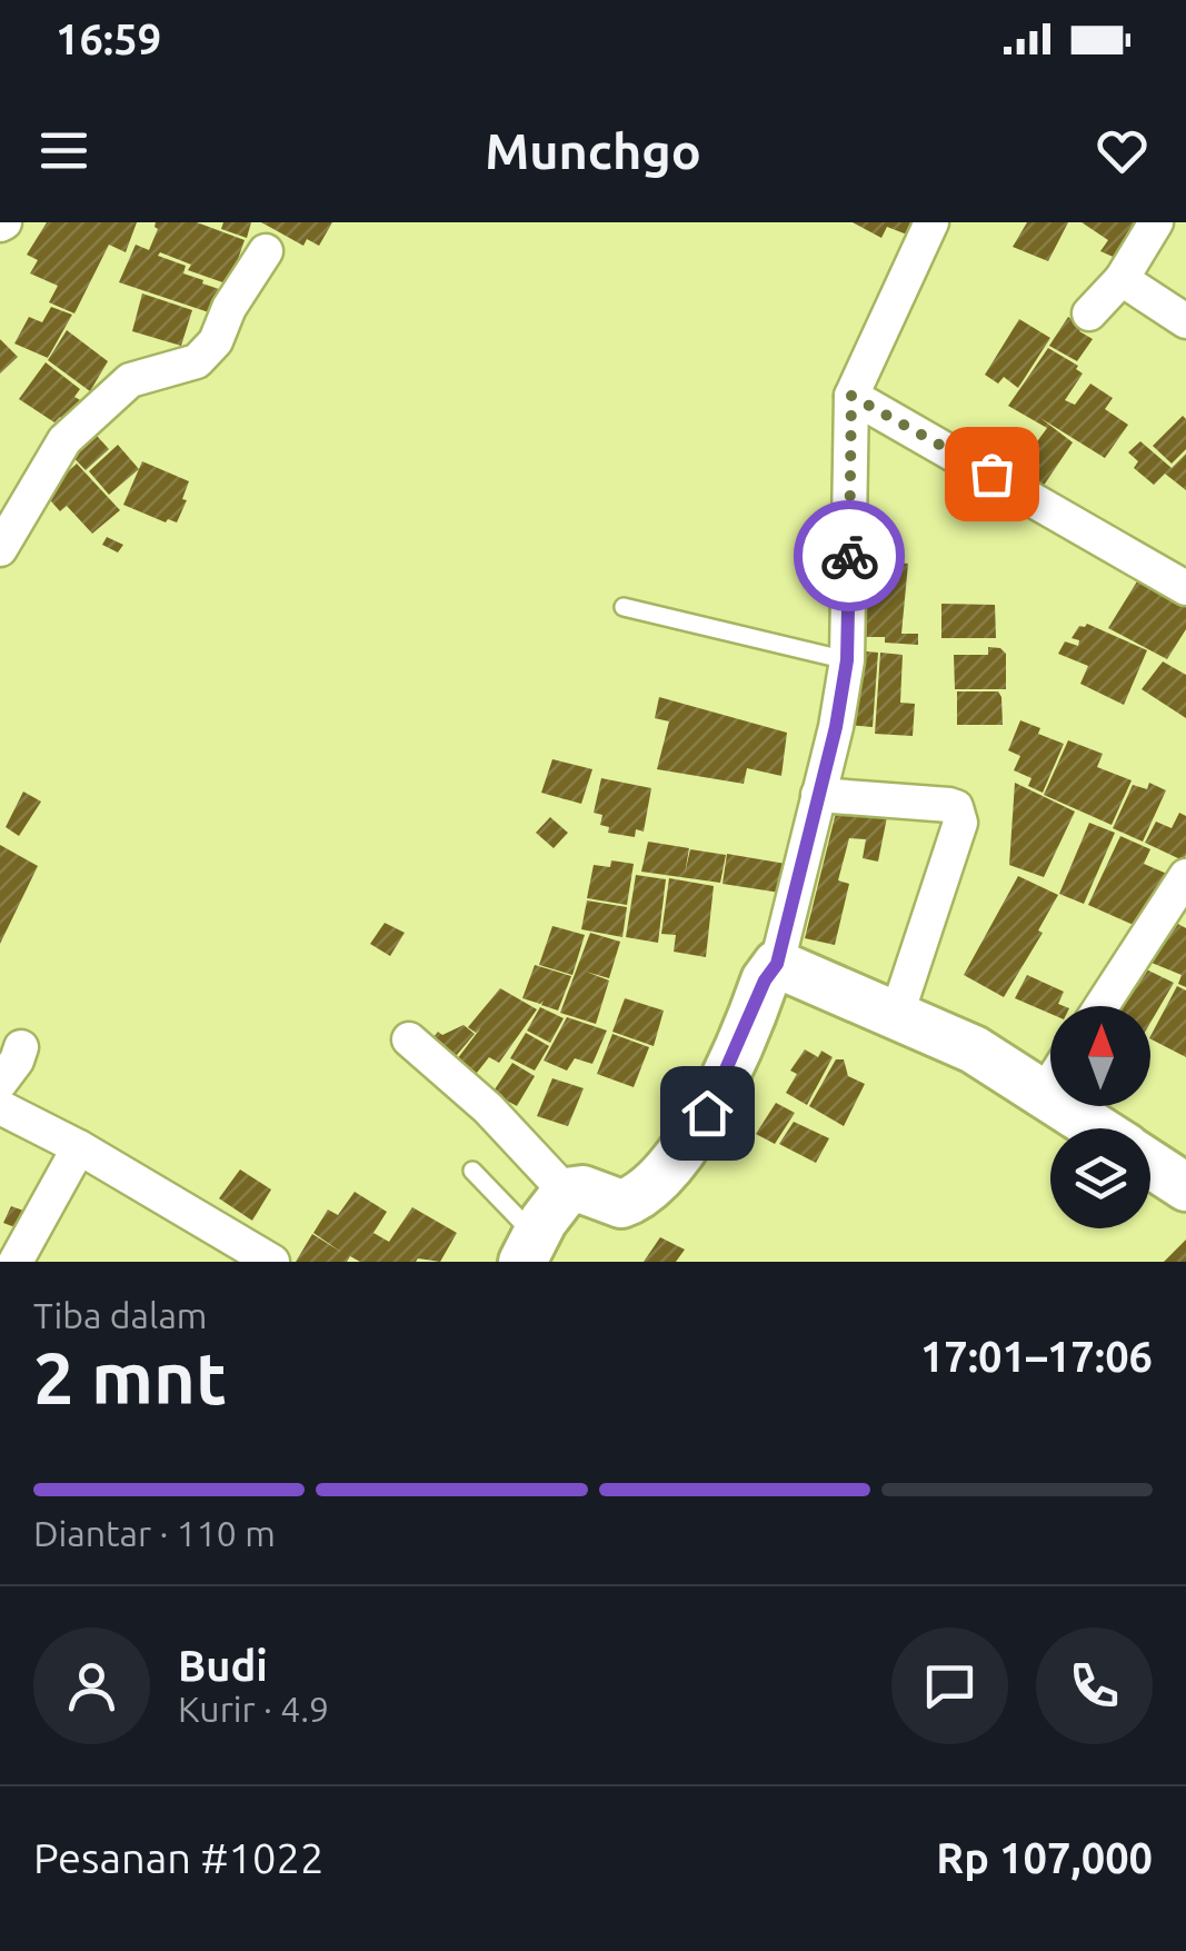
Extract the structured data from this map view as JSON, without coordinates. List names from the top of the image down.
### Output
{
  "north": "top",
  "page": {
    "status": "16:59",
    "header": "Munchgo",
    "heading": ["2 mnt", "Tiba dalam", "17:01–17:06"],
    "panel": [
      "Budi",
      "Kurir · 4.9",
      "Pesanan #1022",
      "Rp 107,000"
    ],
    "bar": "Diantar · 110 m"
  }
}
